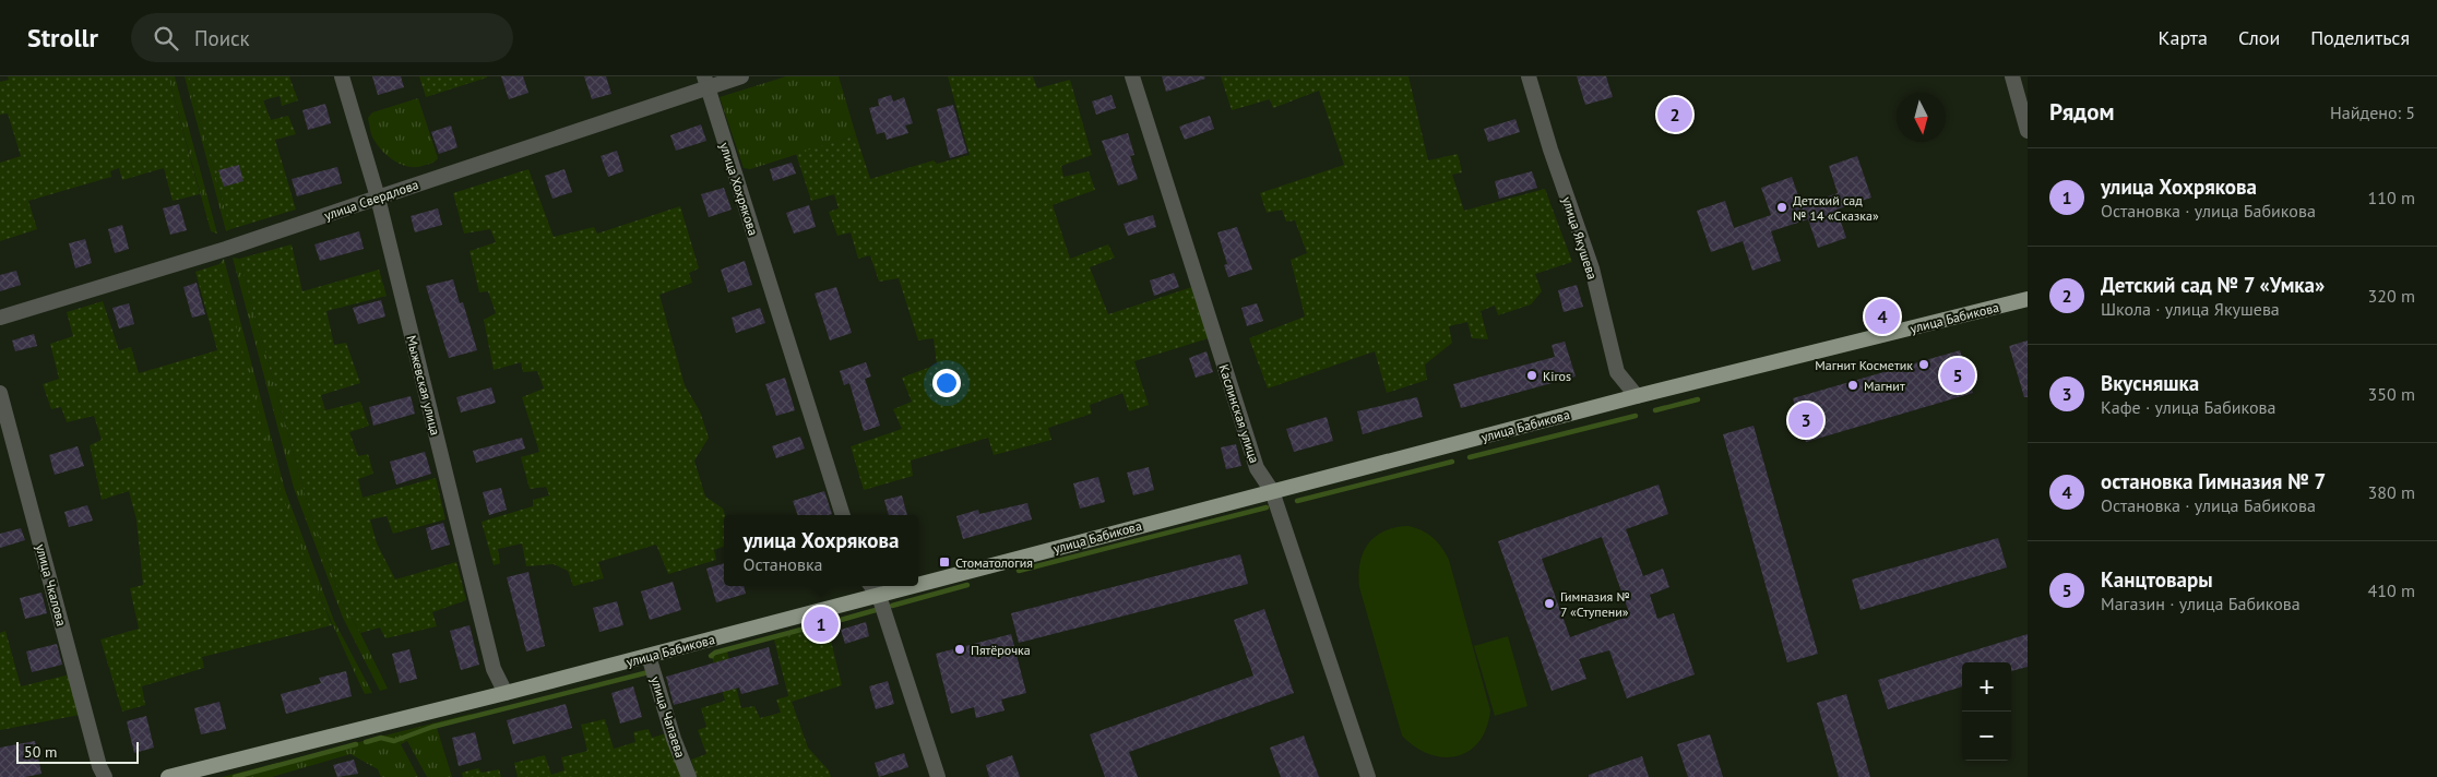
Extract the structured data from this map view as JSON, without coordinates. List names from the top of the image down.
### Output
{
  "streets": {
    "main road": ["улица Бабикова"],
    "street": [
      "улица Хохрякова",
      "улица Свердлова",
      "улица Якушева",
      "Мыжевская улица",
      "Каслинская улица",
      "улица Чкалова",
      "улица Чапаева"
    ]
  },
  "crossings": [
    ["улица Хохрякова", "улица Свердлова"],
    ["улица Свердлова", "Мыжевская улица"],
    ["улица Якушева", "улица Бабикова"],
    ["улица Бабикова", "Мыжевская улица"],
    ["улица Бабикова", "Каслинская улица"],
    ["улица Бабикова", "улица Чапаева"]
  ],
  "places": {
    "other": [
      "Детский сад № 14 «Сказка»",
      "Магнит Косметик",
      "Kiros",
      "Магнит",
      "Гимназия № 7 «Ступени»",
      "Пятёрочка"
    ],
    "transit": ["Стоматология"]
  },
  "scale_bar": "50 m",
  "north": "bottom",
  "page": {
    "header": "Strollr",
    "search": "Поиск",
    "nav": ["Карта", "Слои", "Поделиться"],
    "heading": ["Рядом", "Найдено: 5"],
    "pins": [
      "2",
      "4",
      "5",
      "3",
      "1"
    ],
    "list": [
      {
        "mark": "1",
        "name": "улица Хохрякова",
        "note": "Остановка · улица Бабикова",
        "value": "110 m"
      },
      {
        "mark": "2",
        "name": "Детский сад № 7 «Умка»",
        "note": "Школа · улица Якушева",
        "value": "320 m"
      },
      {
        "mark": "3",
        "name": "Вкусняшка",
        "note": "Кафе · улица Бабикова",
        "value": "350 m"
      },
      {
        "mark": "4",
        "name": "остановка Гимназия № 7",
        "note": "Остановка · улица Бабикова",
        "value": "380 m"
      },
      {
        "mark": "5",
        "name": "Канцтовары",
        "note": "Магазин · улица Бабикова",
        "value": "410 m"
      }
    ],
    "popup": ["улица Хохрякова", "Остановка"],
    "map_buttons": ["+", "−"],
    "scale": "50 m"
  }
}
